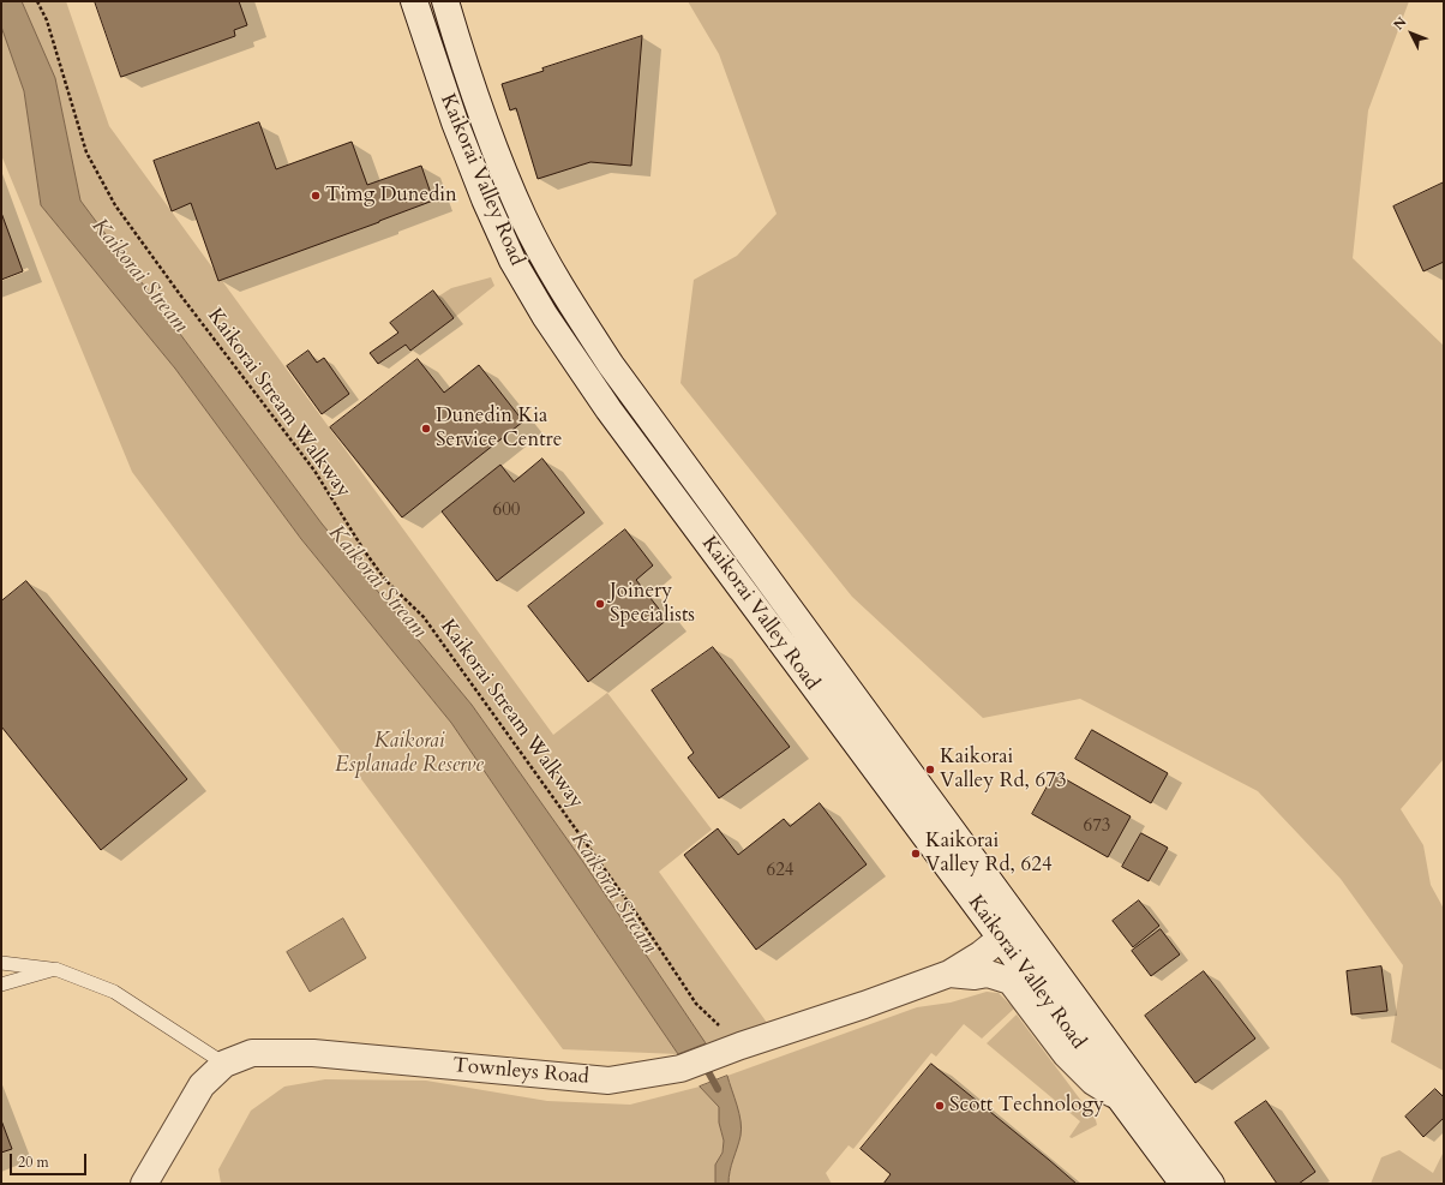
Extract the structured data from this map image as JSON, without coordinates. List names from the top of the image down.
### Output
{
  "streets": {
    "main road": ["Kaikorai Valley Road", "Townleys Road"],
    "path": ["Kaikorai Stream Walkway"]
  },
  "crossings": [
    ["Kaikorai Valley Road", "Townleys Road"],
    ["Kaikorai Stream Walkway", "Townleys Road"]
  ],
  "water": ["Kaikorai Stream"],
  "parks": ["Kaikorai Esplanade Reserve"],
  "places": [
    "Timg Dunedin",
    "Dunedin Kia Service Centre",
    "Joinery Specialists",
    "Kaikorai Valley Rd, 673",
    "Kaikorai Valley Rd, 624",
    "Scott Technology"
  ],
  "house_numbers": ["600", "673", "624"],
  "scale_bar": "20 m",
  "north": "top left"
}
